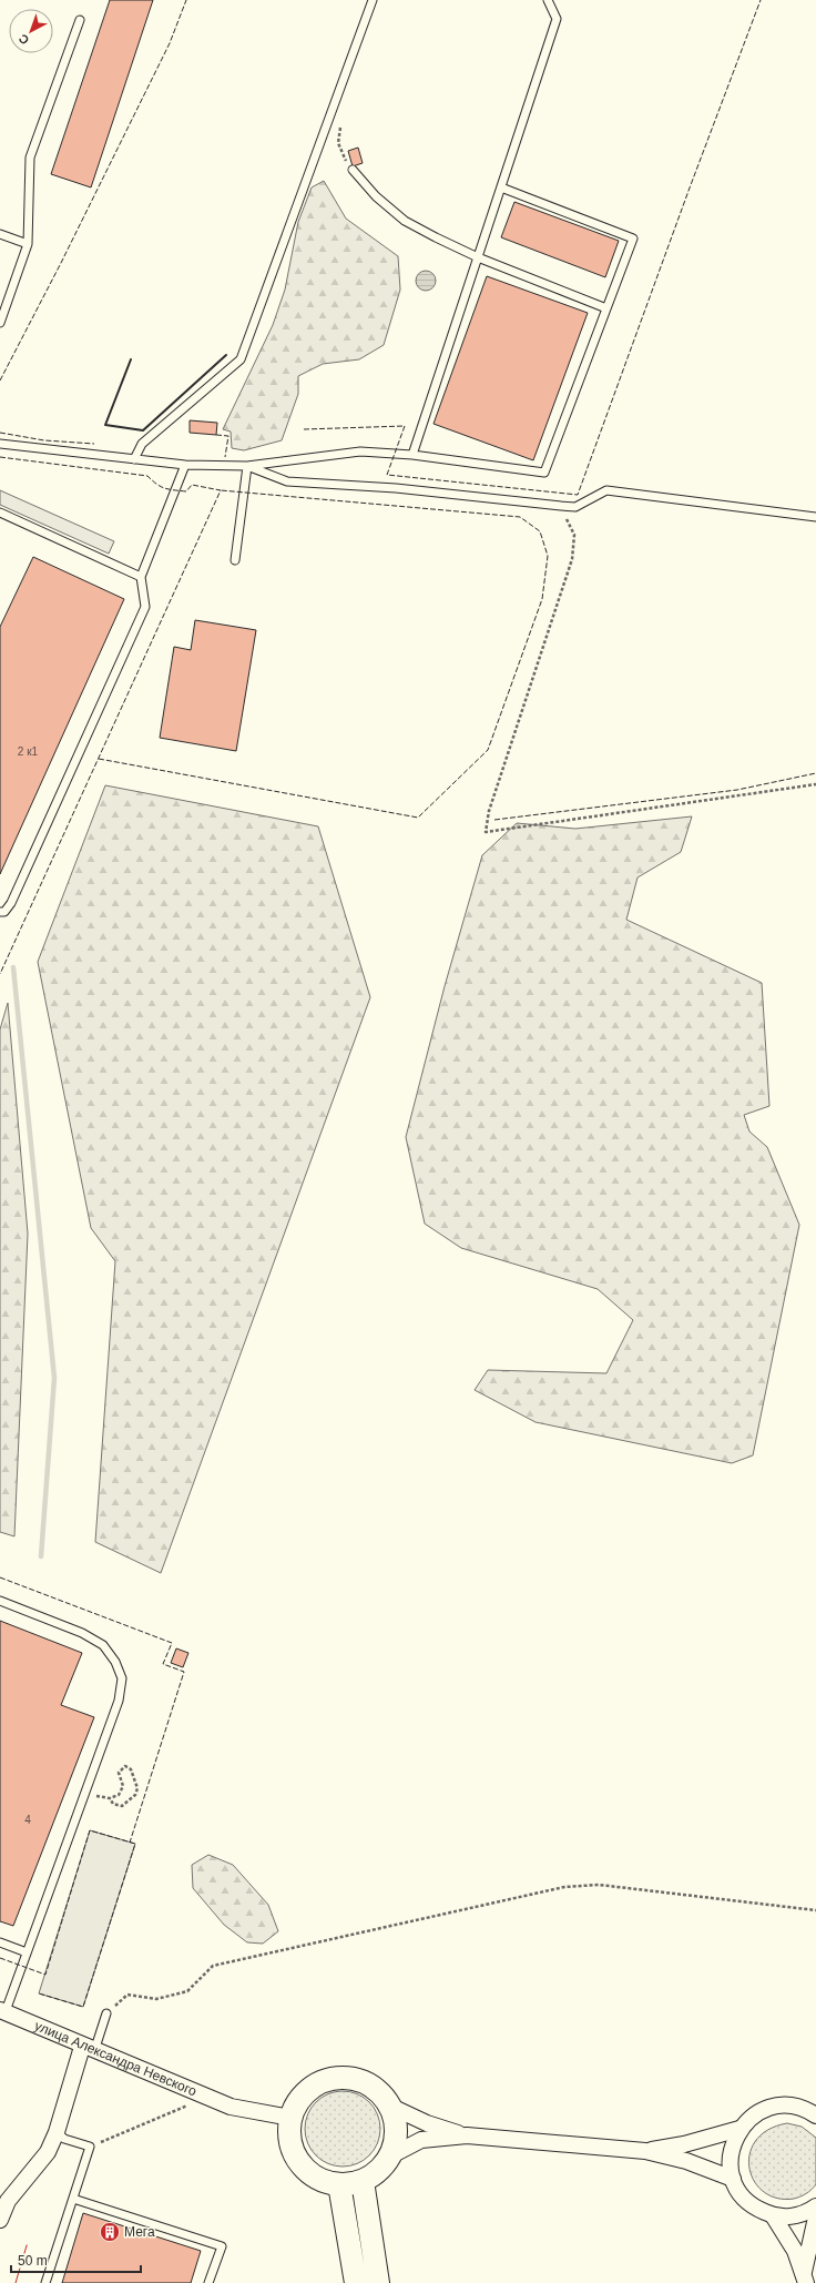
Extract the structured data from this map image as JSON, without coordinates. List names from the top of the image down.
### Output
{
  "streets": {
    "street": ["улица Александра Невского"]
  },
  "places": {
    "building": ["Мега"]
  },
  "house_numbers": ["2 к1", "4"],
  "scale_bar": "50 m",
  "north": "bottom left"
}
